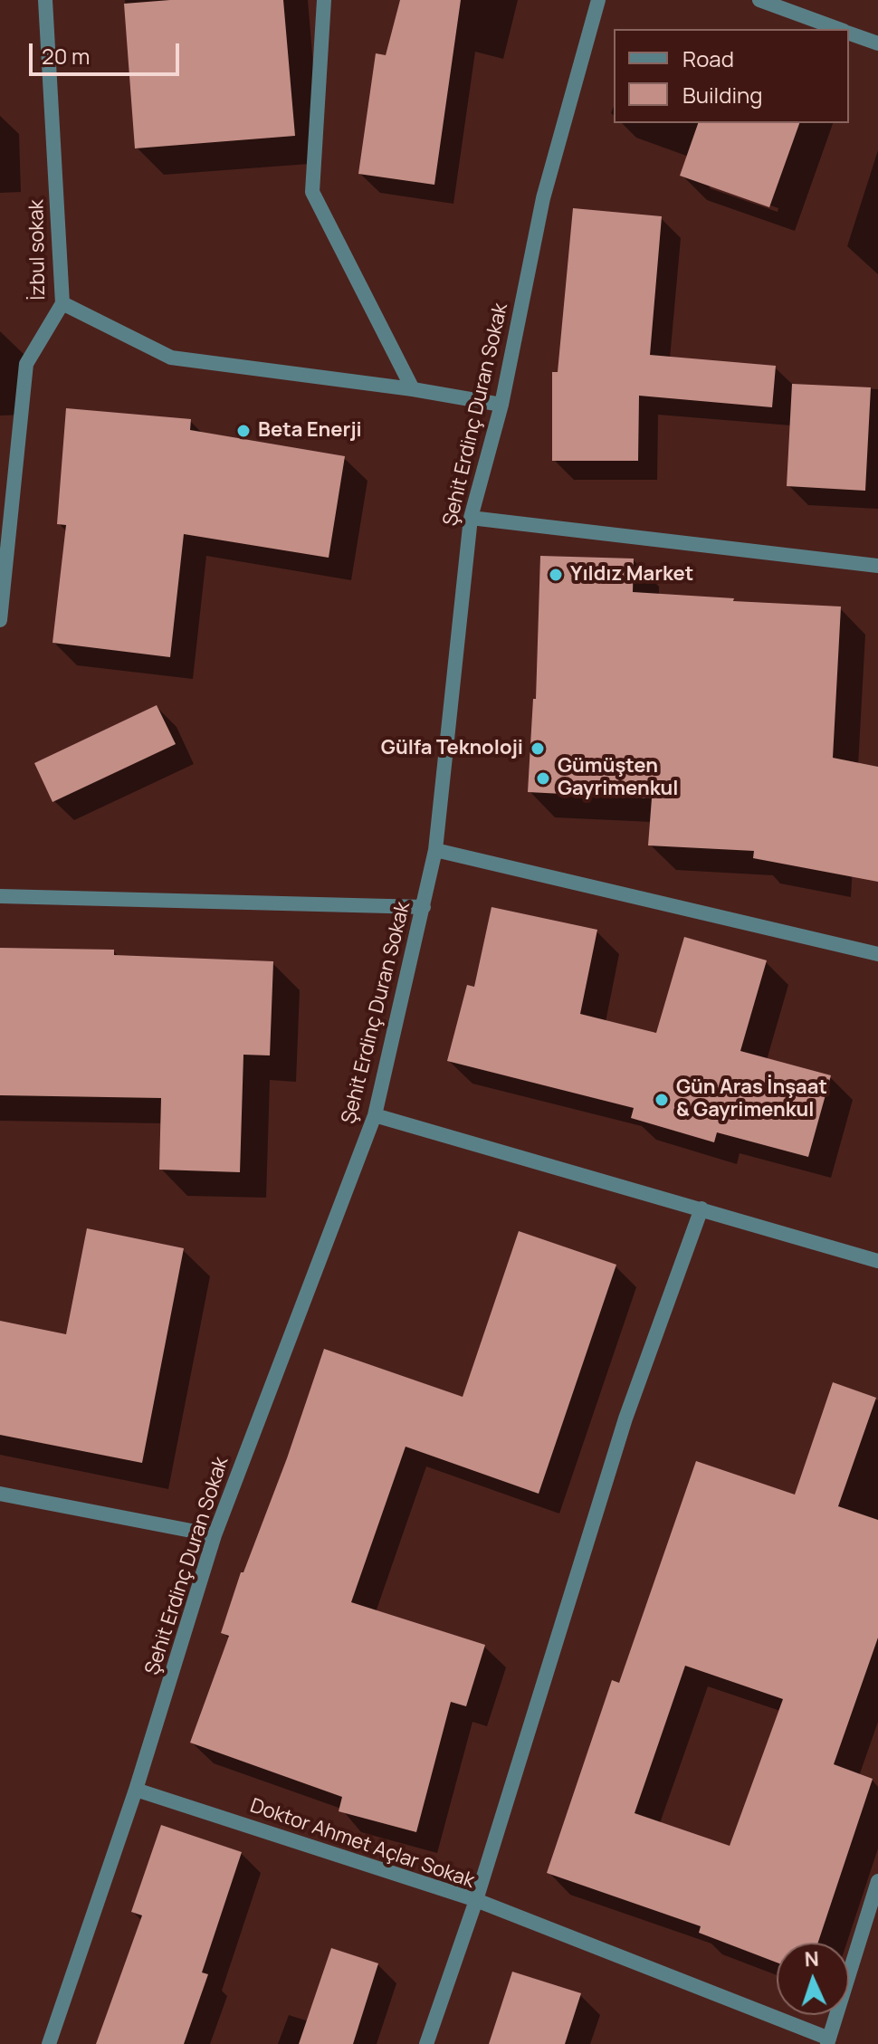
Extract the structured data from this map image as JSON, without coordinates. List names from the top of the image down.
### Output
{
  "streets": {
    "street": ["İzbul sokak", "Şehit Erdinç Duran Sokak", "Doktor Ahmet Açlar Sokak"]
  },
  "crossings": [
    ["Şehit Erdinç Duran Sokak", "Doktor Ahmet Açlar Sokak"]
  ],
  "places": [
    "Beta Enerji",
    "Yıldız Market",
    "Gülfa Teknoloji",
    "Gümüşten Gayrimenkul",
    "Gün Aras İnşaat & Gayrimenkul"
  ],
  "legend": ["Road", "Building"],
  "scale_bar": "20 m",
  "north": "top"
}
